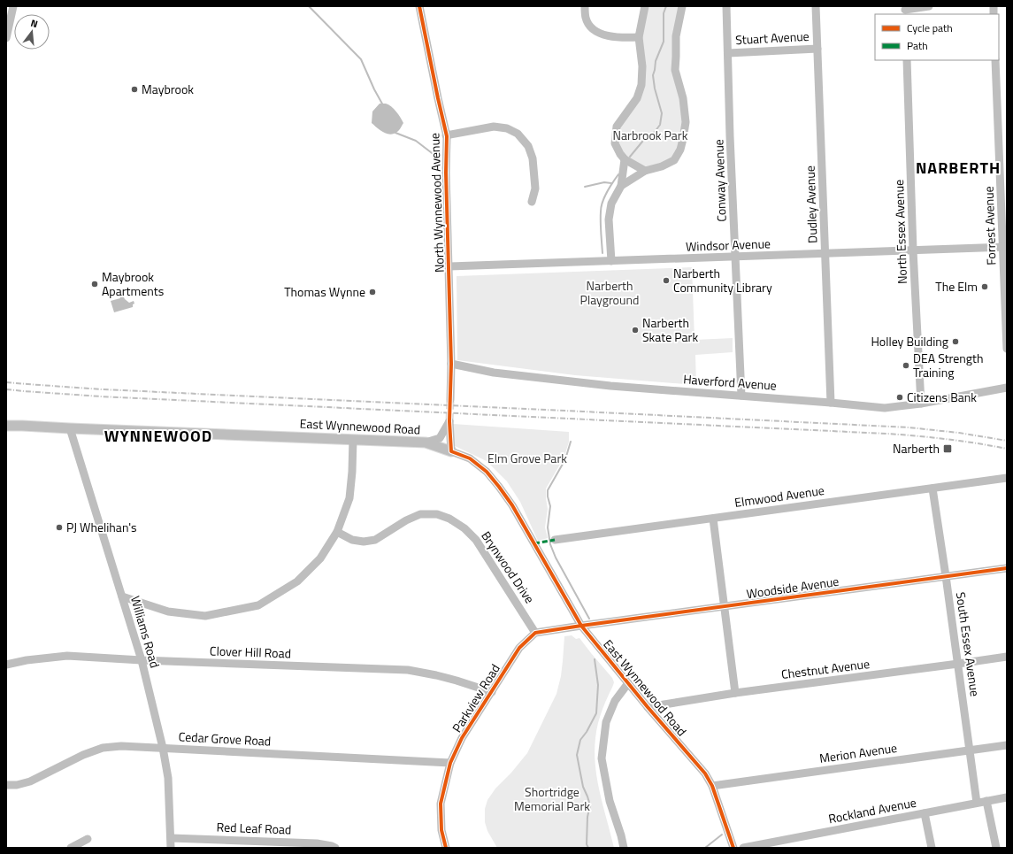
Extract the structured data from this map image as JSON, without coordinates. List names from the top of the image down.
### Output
{
  "streets": {
    "main road": ["East Wynnewood Road"],
    "street": [
      "Stuart Avenue",
      "Conway Avenue",
      "North Wynnewood Avenue",
      "Dudley Avenue",
      "Forrest Avenue",
      "North Essex Avenue",
      "Windsor Avenue",
      "Haverford Avenue",
      "Elmwood Avenue",
      "Brynwood Drive",
      "Woodside Avenue",
      "Williams Road",
      "South Essex Avenue",
      "Clover Hill Road",
      "Chestnut Avenue",
      "Parkview Road",
      "Cedar Grove Road",
      "Merion Avenue",
      "Rockland Avenue",
      "Red Leaf Road"
    ]
  },
  "crossings": [
    ["Stuart Avenue", "Conway Avenue"],
    ["Stuart Avenue", "Dudley Avenue"],
    ["Conway Avenue", "Windsor Avenue"],
    ["Conway Avenue", "Haverford Avenue"],
    ["North Wynnewood Avenue", "Windsor Avenue"],
    ["North Wynnewood Avenue", "Haverford Avenue"],
    ["Dudley Avenue", "Windsor Avenue"],
    ["Dudley Avenue", "Haverford Avenue"],
    ["Forrest Avenue", "Windsor Avenue"],
    ["North Essex Avenue", "Windsor Avenue"],
    ["North Essex Avenue", "Haverford Avenue"],
    ["East Wynnewood Road", "Woodside Avenue"],
    ["East Wynnewood Road", "Williams Road"],
    ["East Wynnewood Road", "Chestnut Avenue"],
    ["East Wynnewood Road", "Merion Avenue"],
    ["Elmwood Avenue", "South Essex Avenue"],
    ["Brynwood Drive", "Parkview Road"],
    ["Woodside Avenue", "South Essex Avenue"],
    ["Williams Road", "Clover Hill Road"],
    ["Williams Road", "Cedar Grove Road"],
    ["Williams Road", "Red Leaf Road"],
    ["South Essex Avenue", "Chestnut Avenue"],
    ["South Essex Avenue", "Merion Avenue"],
    ["South Essex Avenue", "Rockland Avenue"],
    ["Clover Hill Road", "Parkview Road"],
    ["Parkview Road", "Cedar Grove Road"]
  ],
  "districts": ["NARBERTH", "WYNNEWOOD"],
  "parks": [
    "Narbrook Park",
    "Narberth Playground",
    "Elm Grove Park",
    "Shortridge Memorial Park"
  ],
  "places": {
    "other": [
      "Maybrook",
      "Narberth Community Library",
      "Maybrook Apartments",
      "The Elm",
      "Thomas Wynne",
      "Narberth Skate Park",
      "Holley Building",
      "DEA Strength Training",
      "Citizens Bank",
      "PJ Whelihan's"
    ],
    "transit": ["Narberth"]
  },
  "legend": ["Cycle path", "Path"],
  "north": "top"
}
